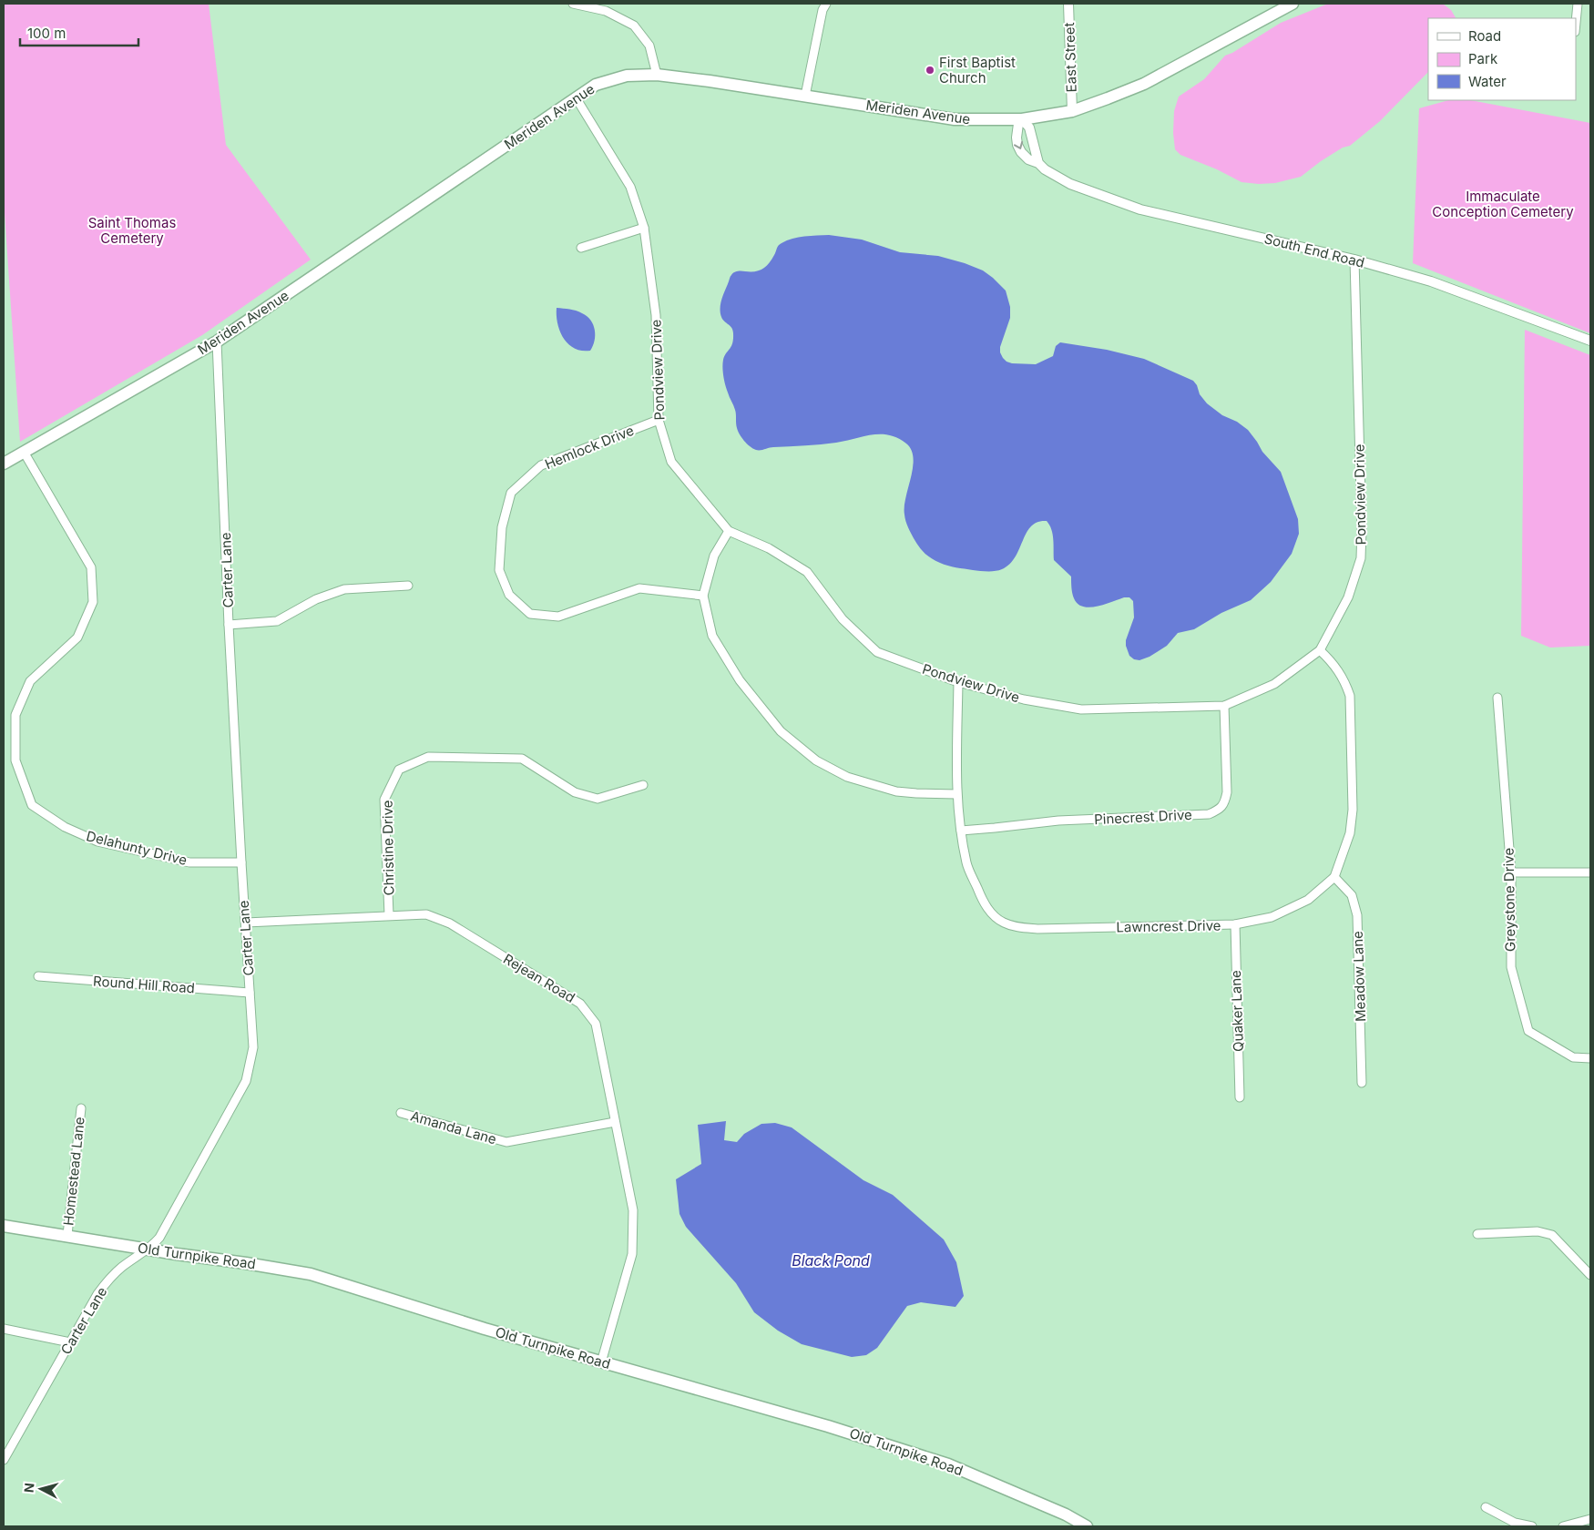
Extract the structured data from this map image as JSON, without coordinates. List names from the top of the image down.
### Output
{
  "streets": {
    "main road": ["Meriden Avenue", "Old Turnpike Road"],
    "street": [
      "East Street",
      "South End Road",
      "Pondview Drive",
      "Hemlock Drive",
      "Carter Lane",
      "Pinecrest Drive",
      "Delahunty Drive",
      "Christine Drive",
      "Greystone Drive",
      "Lawncrest Drive",
      "Meadow Lane",
      "Rejean Road",
      "Round Hill Road",
      "Quaker Lane",
      "Amanda Lane",
      "Homestead Lane"
    ]
  },
  "crossings": [
    ["East Street", "Meriden Avenue"],
    ["Meriden Avenue", "South End Road"],
    ["Meriden Avenue", "Pondview Drive"],
    ["Meriden Avenue", "Carter Lane"],
    ["Meriden Avenue", "Delahunty Drive"],
    ["South End Road", "Pondview Drive"],
    ["Pondview Drive", "Hemlock Drive"],
    ["Pondview Drive", "Pinecrest Drive"],
    ["Pondview Drive", "Lawncrest Drive"],
    ["Carter Lane", "Delahunty Drive"],
    ["Carter Lane", "Rejean Road"],
    ["Carter Lane", "Round Hill Road"],
    ["Carter Lane", "Old Turnpike Road"],
    ["Pinecrest Drive", "Lawncrest Drive"],
    ["Christine Drive", "Rejean Road"],
    ["Lawncrest Drive", "Meadow Lane"],
    ["Lawncrest Drive", "Quaker Lane"],
    ["Rejean Road", "Amanda Lane"],
    ["Rejean Road", "Old Turnpike Road"],
    ["Homestead Lane", "Old Turnpike Road"]
  ],
  "water": ["Black Pond"],
  "parks": ["Immaculate Conception Cemetery", "Saint Thomas Cemetery"],
  "places": ["First Baptist Church"],
  "legend": ["Road", "Park", "Water"],
  "scale_bar": "100 m",
  "north": "left"
}
